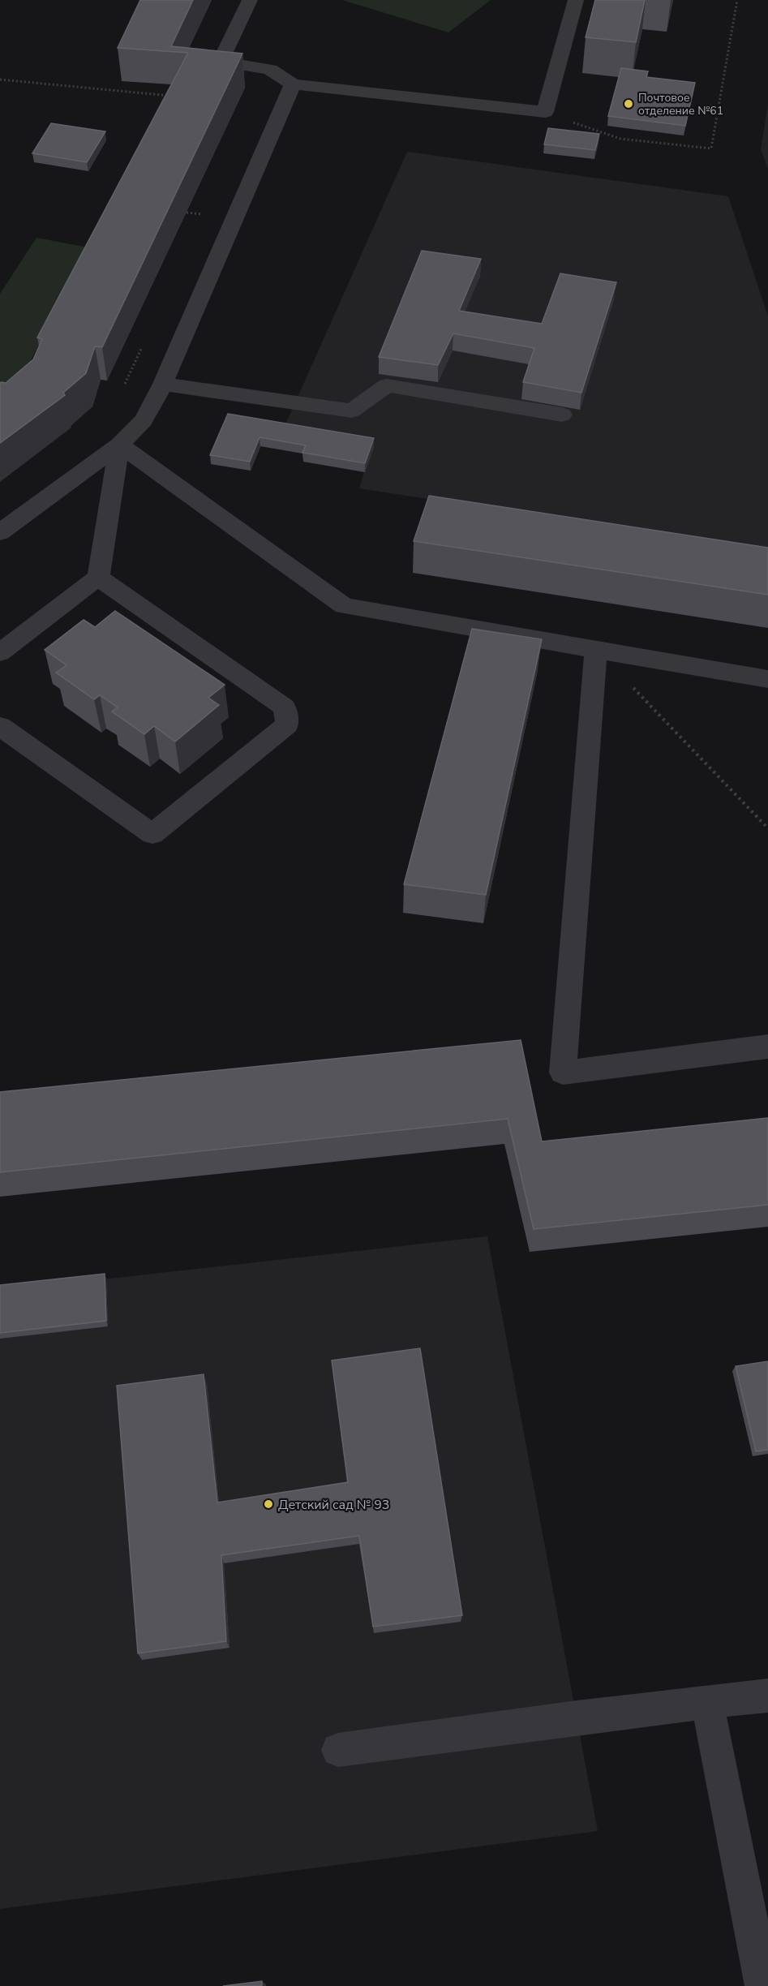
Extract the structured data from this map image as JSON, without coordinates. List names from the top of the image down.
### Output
{
  "places": ["Почтовое отделение №61", "Детский сад № 93"]
}
